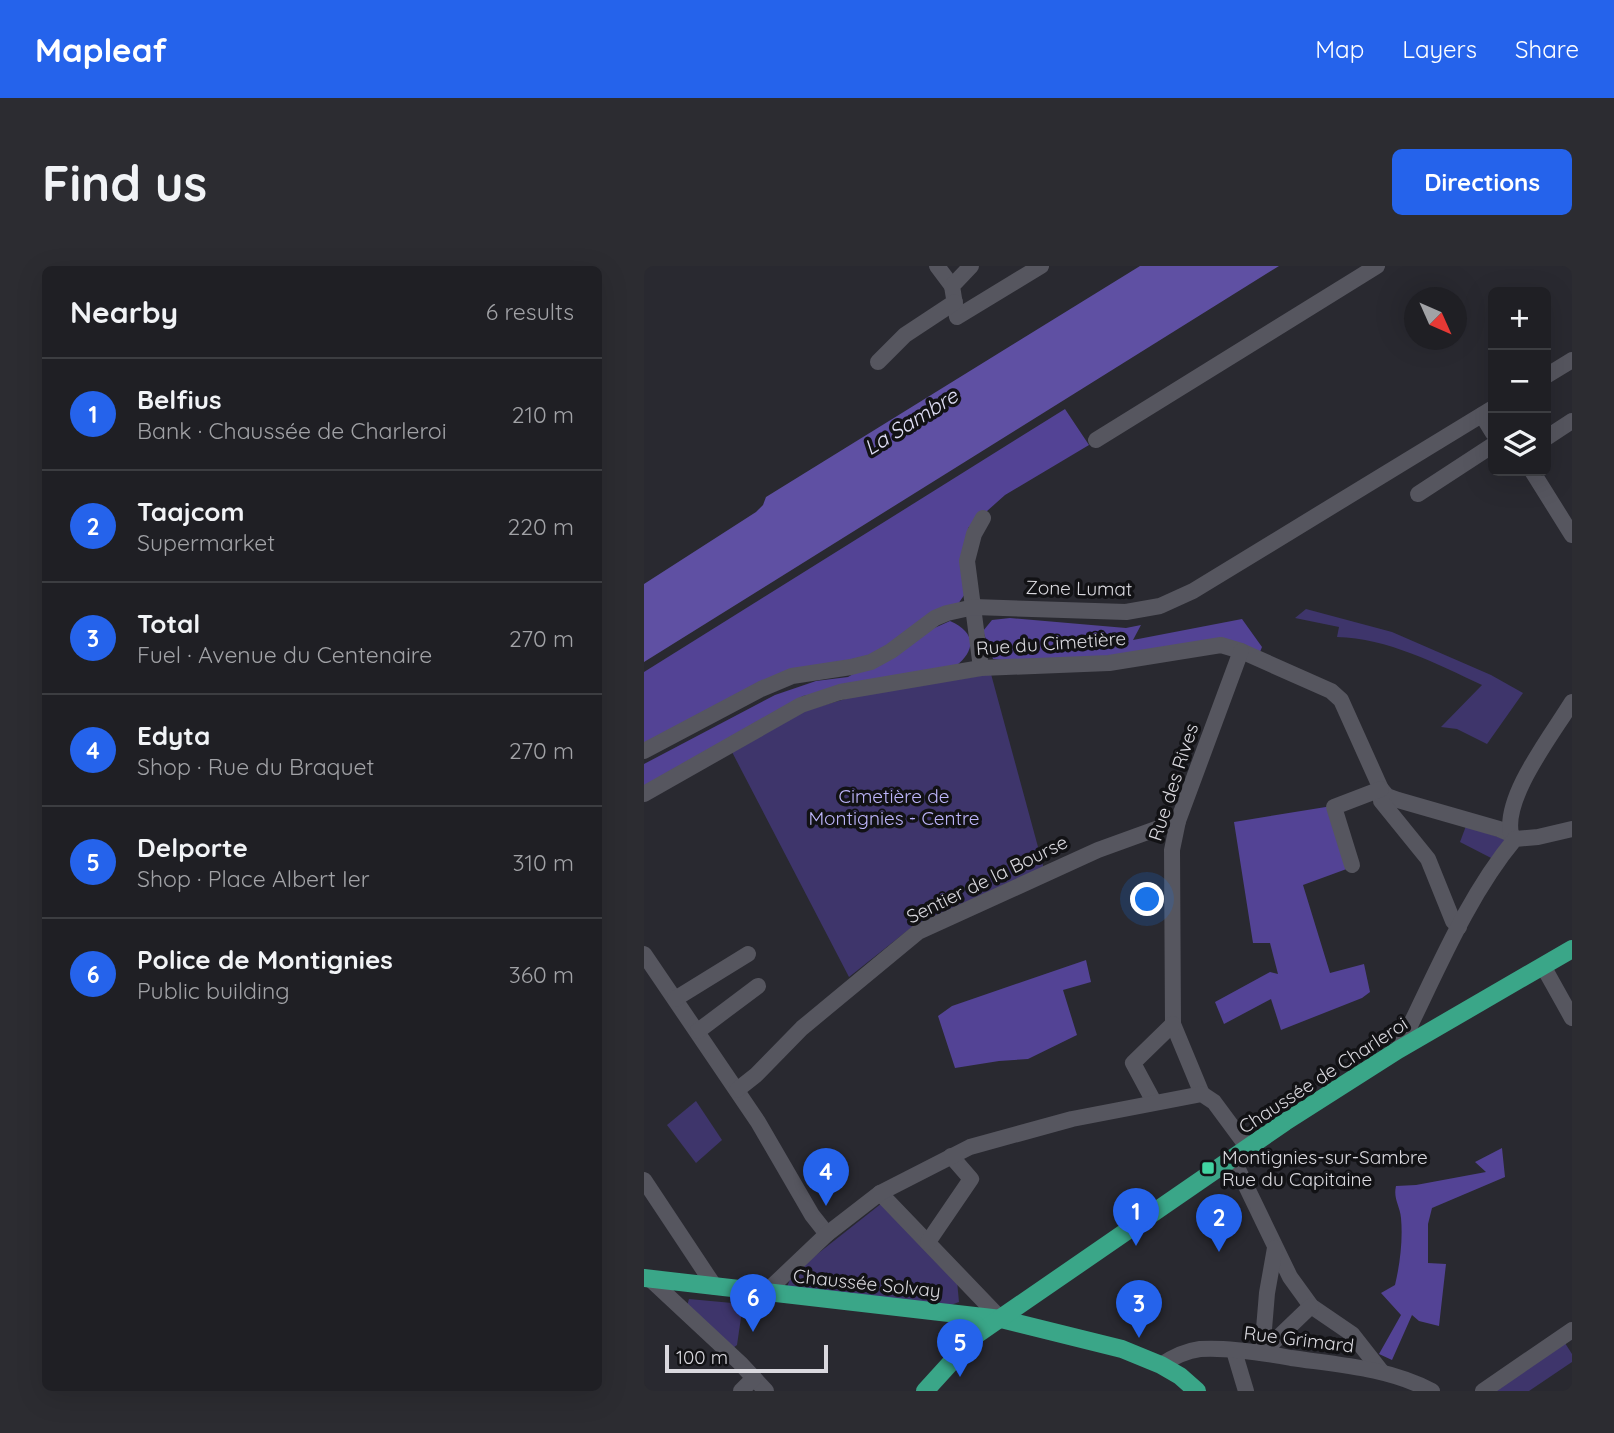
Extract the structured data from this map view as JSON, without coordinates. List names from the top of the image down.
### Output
{
  "streets": {
    "main road": ["Chaussée de Charleroi", "Chaussée Solvay"],
    "street": [
      "Zone Lumat",
      "Rue du Cimetière",
      "Rue des Rives",
      "Sentier de la Bourse",
      "Rue Grimard"
    ]
  },
  "crossings": [
    ["Rue du Cimetière", "Rue des Rives"],
    ["Rue des Rives", "Sentier de la Bourse"],
    ["Chaussée de Charleroi", "Chaussée Solvay"],
    ["Chaussée Solvay", "Rue Grimard"]
  ],
  "water": ["La Sambre"],
  "parks": ["Cimetière de Montignies - Centre"],
  "places": {
    "transit": ["Montignies-sur-Sambre Rue du Capitaine"]
  },
  "scale_bar": "100 m",
  "north": "bottom right",
  "page": {
    "header": "Mapleaf",
    "nav": ["Map", "Layers", "Share"],
    "buttons": "Directions",
    "title": "Find us",
    "heading": ["Nearby", "6 results"],
    "map_buttons": ["+", "−"],
    "list": [
      {
        "mark": "1",
        "name": "Belfius",
        "note": "Bank · Chaussée de Charleroi",
        "value": "210 m"
      },
      {
        "mark": "2",
        "name": "Taajcom",
        "note": "Supermarket",
        "value": "220 m"
      },
      {
        "mark": "3",
        "name": "Total",
        "note": "Fuel · Avenue du Centenaire",
        "value": "270 m"
      },
      {
        "mark": "4",
        "name": "Edyta",
        "note": "Shop · Rue du Braquet",
        "value": "270 m"
      },
      {
        "mark": "5",
        "name": "Delporte",
        "note": "Shop · Place Albert Ier",
        "value": "310 m"
      },
      {
        "mark": "6",
        "name": "Police de Montignies",
        "note": "Public building",
        "value": "360 m"
      }
    ],
    "pins": [
      "4",
      "1",
      "2",
      "6",
      "3",
      "5"
    ],
    "scale": "100 m"
  }
}
